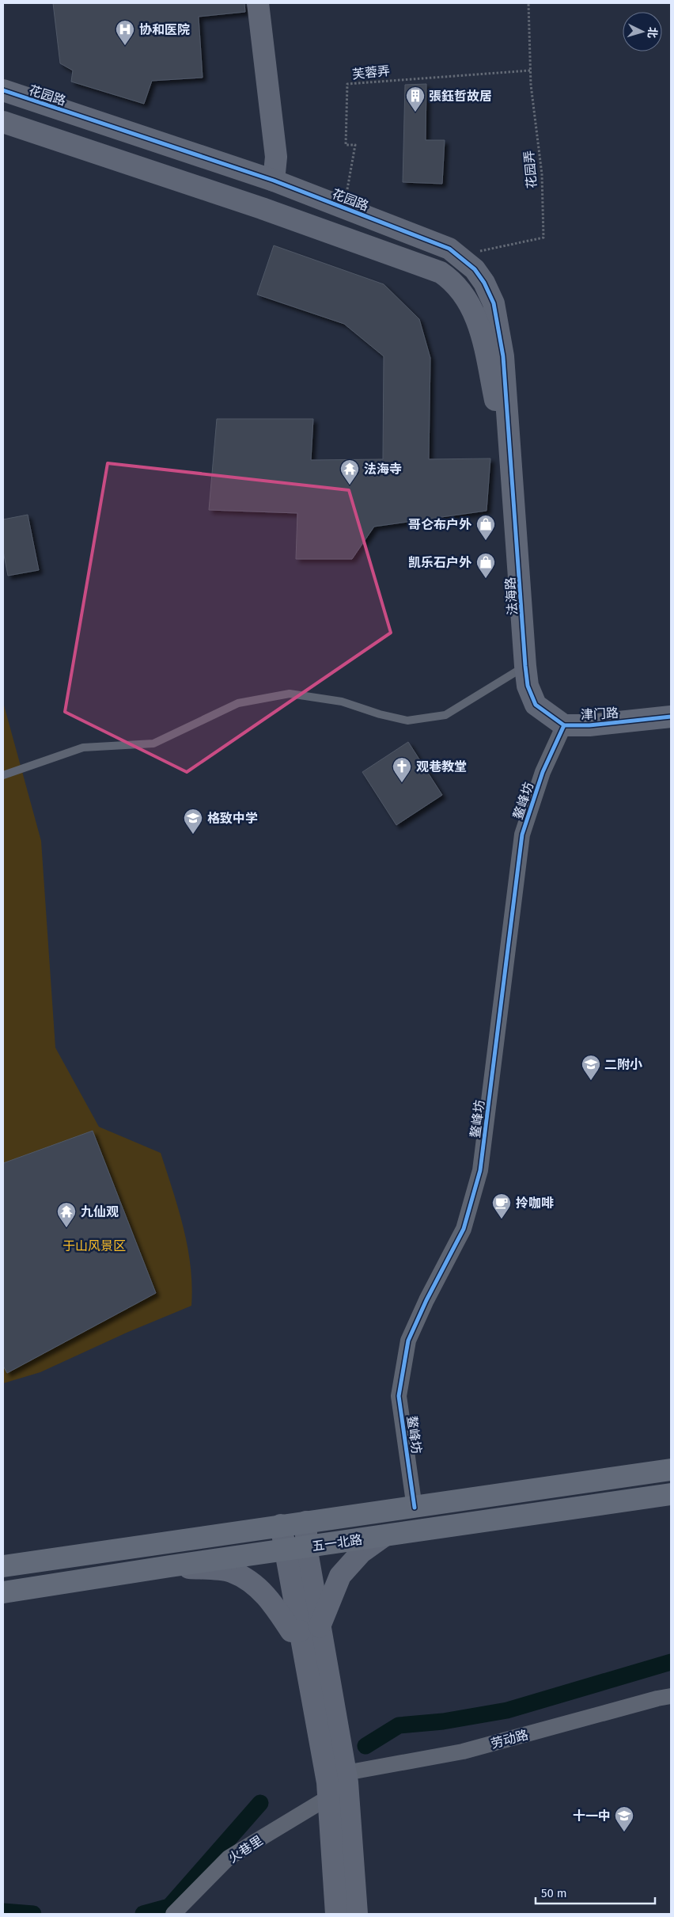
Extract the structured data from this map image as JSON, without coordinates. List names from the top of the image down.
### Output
{
  "streets": {
    "main road": ["五一北路"],
    "street": [
      "花园路",
      "法海路",
      "津门路",
      "鳌峰坊",
      "劳动路",
      "火巷里"
    ],
    "path": ["芙蓉弄", "花园弄"]
  },
  "crossings": [
    ["芙蓉弄", "花园路"],
    ["芙蓉弄", "花园弄"],
    ["花园路", "花园弄"],
    ["花园路", "法海路"],
    ["法海路", "津门路"],
    ["津门路", "鳌峰坊"],
    ["鳌峰坊", "五一北路"]
  ],
  "parks": ["于山风景区"],
  "places": {
    "hospital": ["协和医院"],
    "building": ["張鈺哲故居"],
    "temple": ["法海寺", "九仙观"],
    "shop": ["哥仑布户外", "凯乐石户外"],
    "church": ["观巷教堂"],
    "school or university": ["格致中学", "二附小", "十一中"],
    "cafe": ["拎咖啡"]
  },
  "scale_bar": "50 m",
  "north": "right"
}
